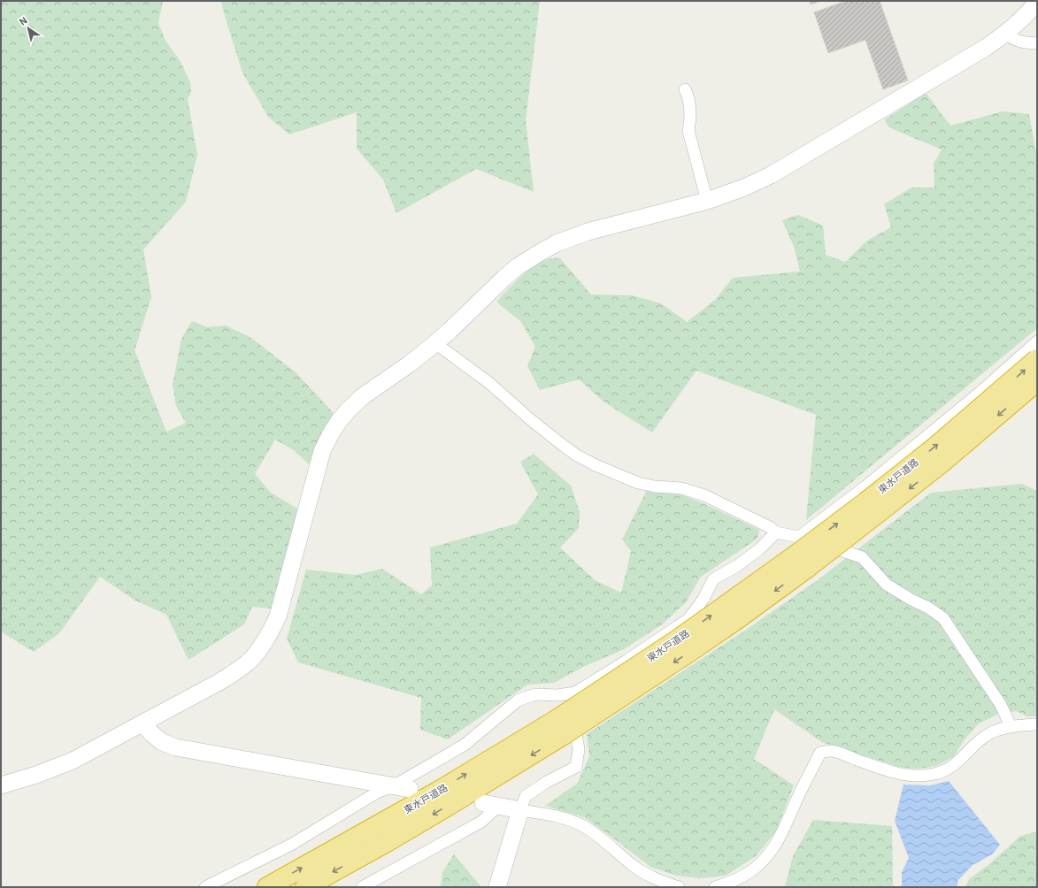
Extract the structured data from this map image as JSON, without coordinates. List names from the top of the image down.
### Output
{
  "streets": {
    "highway": ["東水戸道路"]
  },
  "north": "top left"
}
